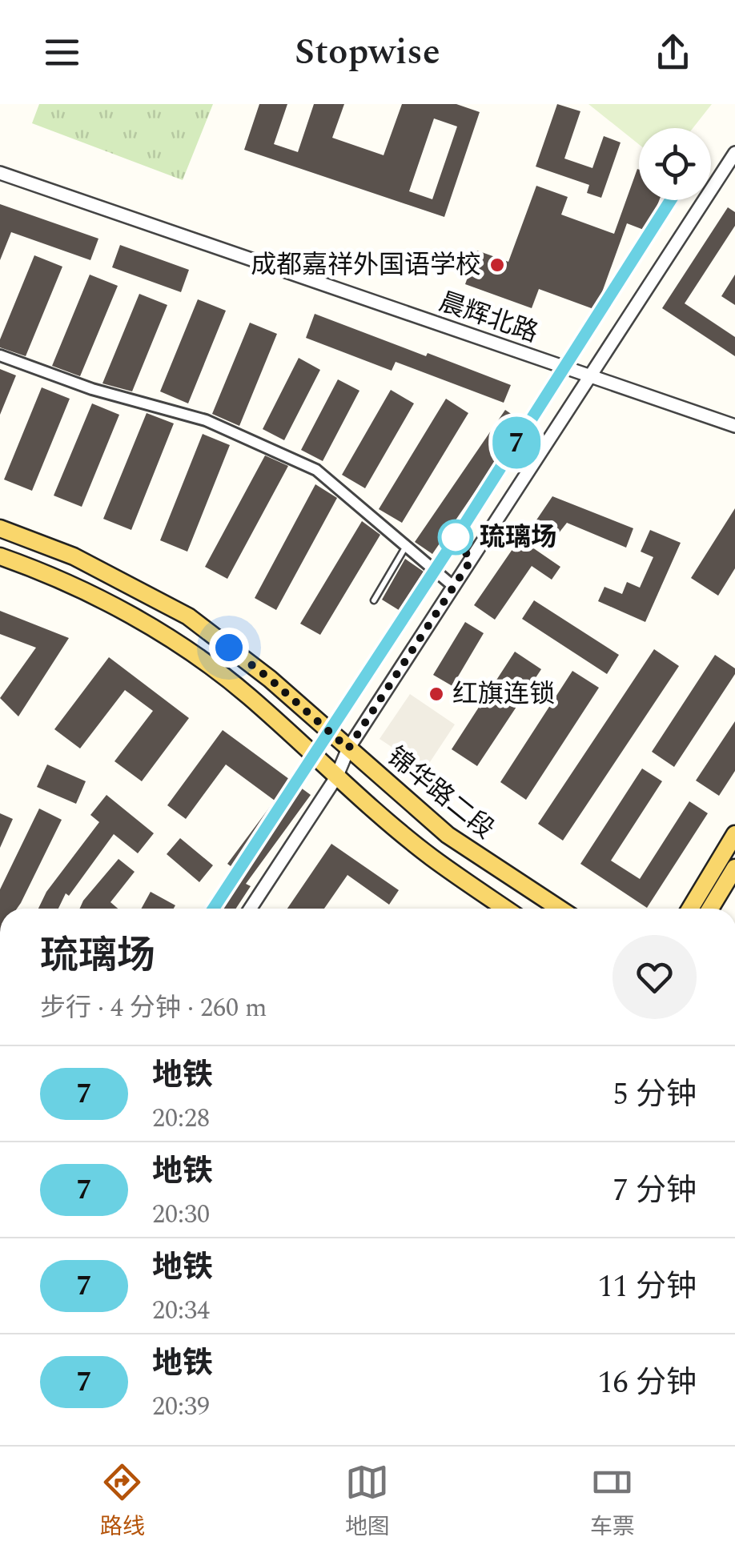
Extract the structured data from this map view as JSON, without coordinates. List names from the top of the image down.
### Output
{
  "streets": {
    "main road": ["锦华路二段"],
    "street": ["晨辉北路"]
  },
  "places": ["成都嘉祥外国语学校", "琉璃场", "红旗连锁"],
  "lines": ["metro line 7"],
  "page": {
    "header": "Stopwise",
    "on_map": "7",
    "heading": ["琉璃场", "步行 · 4 分钟 · 260 m"],
    "list": [
      {
        "mark": "7",
        "name": "地铁",
        "note": "20:28",
        "value": "5 分钟"
      },
      {
        "mark": "7",
        "name": "地铁",
        "note": "20:30",
        "value": "7 分钟"
      },
      {
        "mark": "7",
        "name": "地铁",
        "note": "20:34",
        "value": "11 分钟"
      },
      {
        "mark": "7",
        "name": "地铁",
        "note": "20:39",
        "value": "16 分钟"
      }
    ],
    "tabs": ["路线", "地图", "车票"]
  }
}
